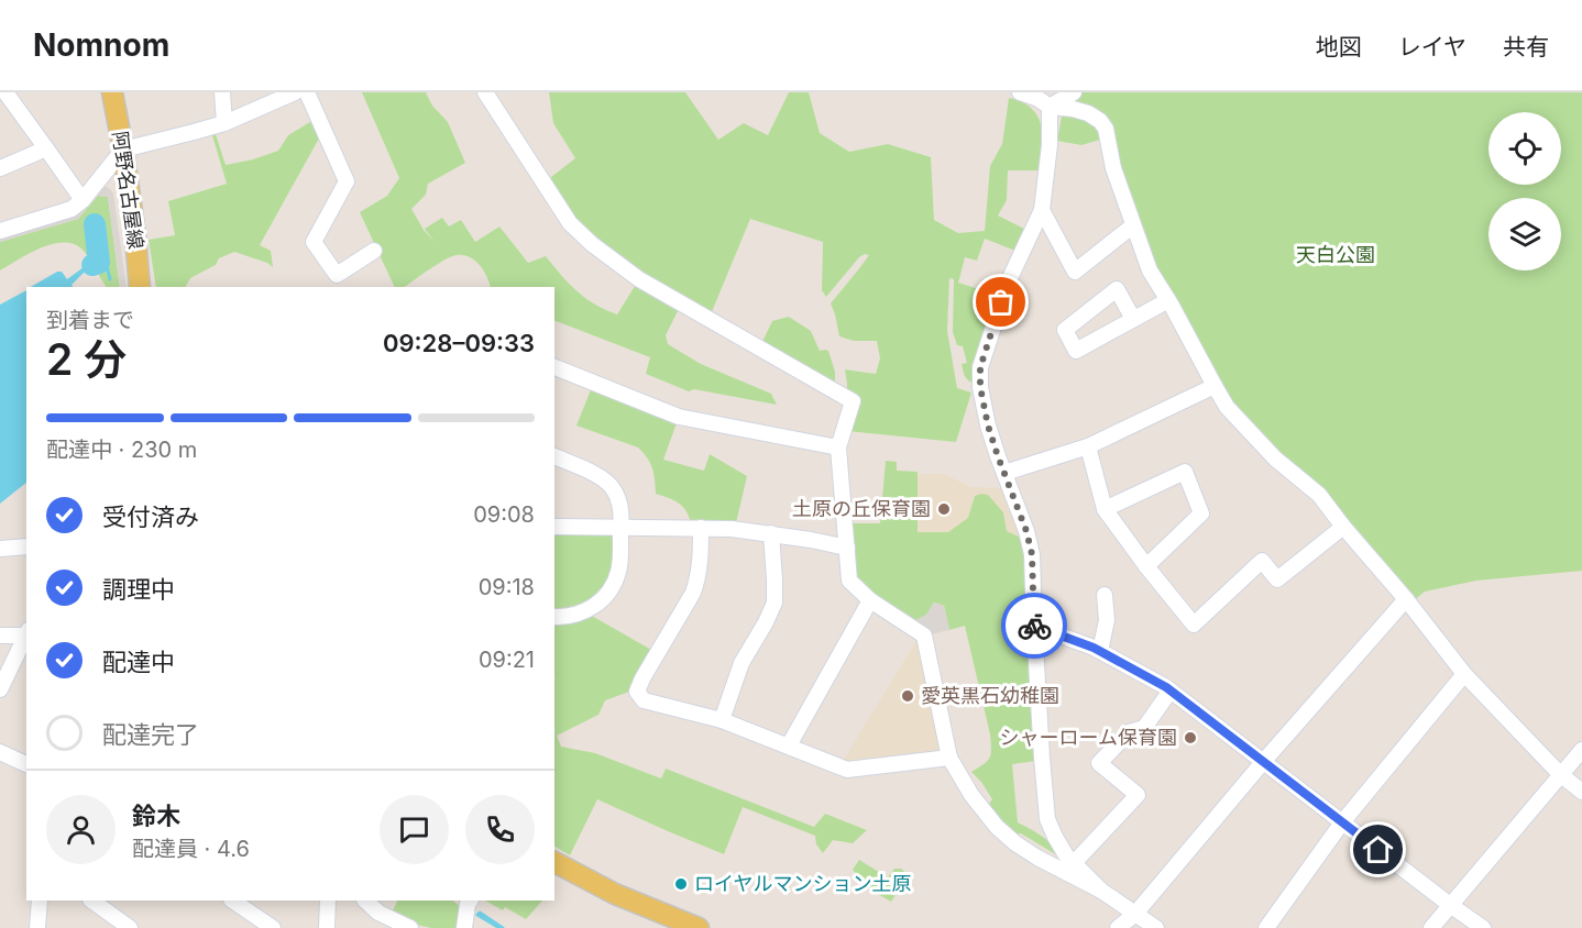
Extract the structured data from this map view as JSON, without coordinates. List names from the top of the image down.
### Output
{
  "streets": {
    "main road": ["阿野名古屋線"]
  },
  "parks": ["天白公園"],
  "places": [
    "土原の丘保育園",
    "愛英黒石幼稚園",
    "シャーローム保育園",
    "ロイヤルマンション土原"
  ],
  "page": {
    "header": "Nomnom",
    "nav": ["地図", "レイヤ", "共有"],
    "heading": ["2 分", "到着まで", "09:28–09:33"],
    "panel": ["鈴木", "配達員 · 4.6"],
    "bar": "配達中 · 230 m",
    "list": [
      ["受付済み", "09:08"],
      ["調理中", "09:18"],
      ["配達中", "09:21"],
      "配達完了"
    ]
  }
}
